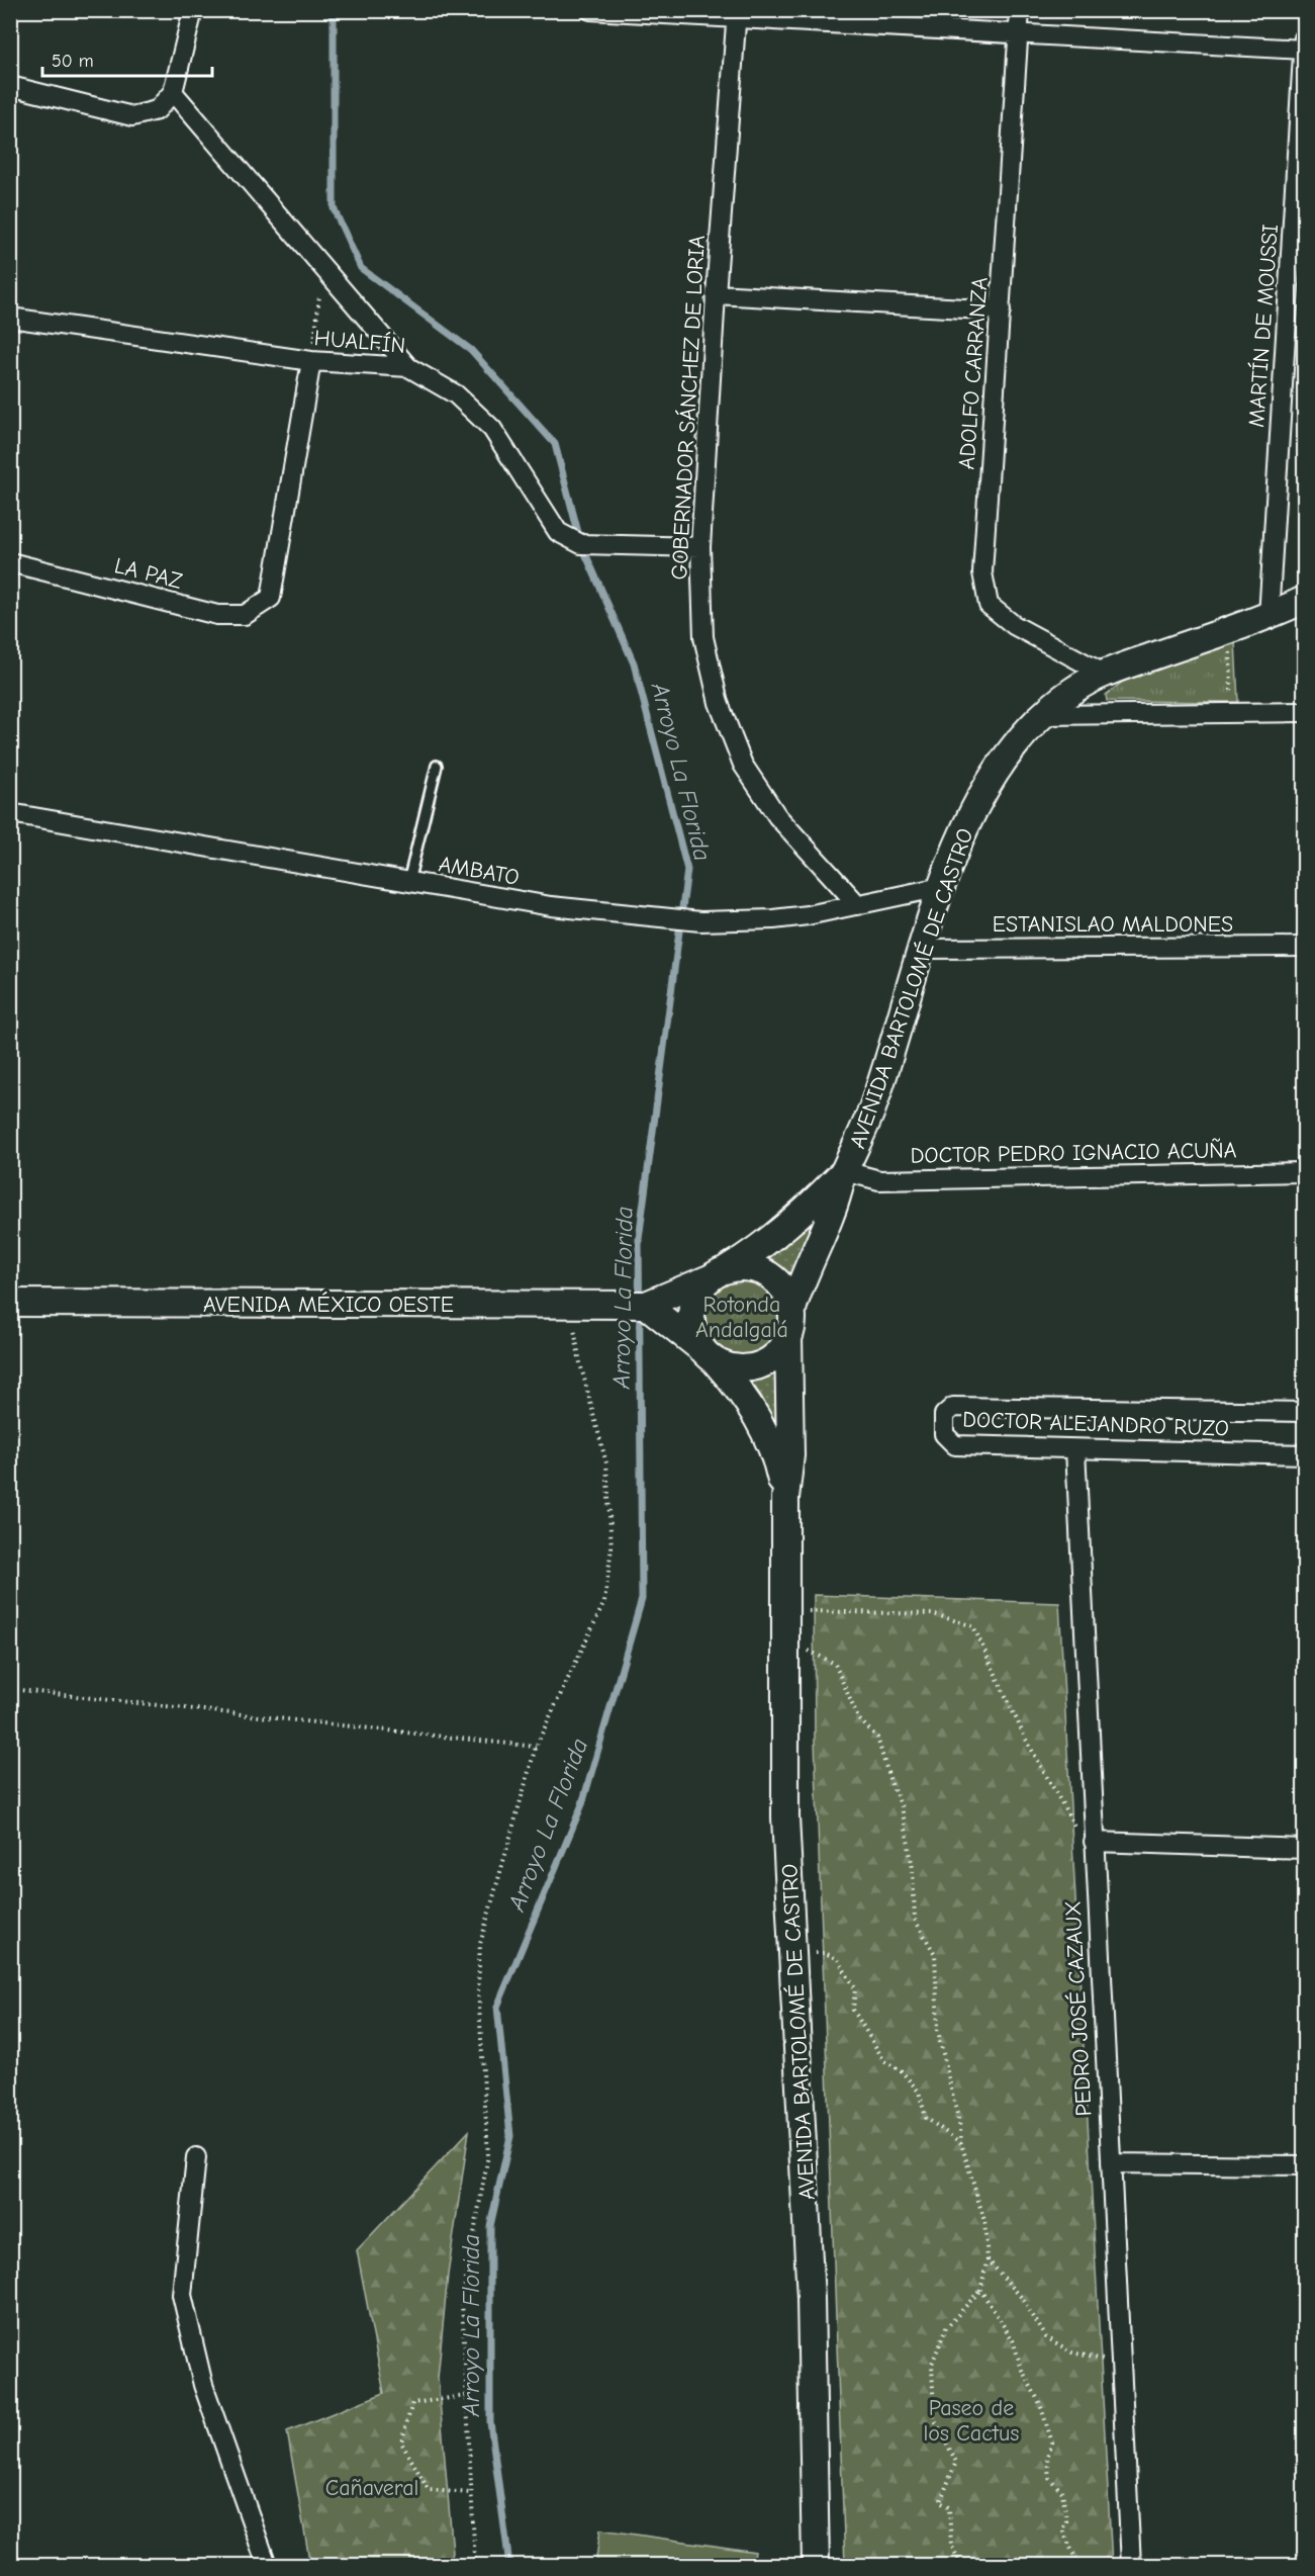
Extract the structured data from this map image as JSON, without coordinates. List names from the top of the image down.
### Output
{
  "streets": {
    "main road": ["AVENIDA BARTOLOMÉ DE CASTRO", "AVENIDA MÉXICO OESTE"],
    "street": [
      "MARTÍN DE MOUSSI",
      "HUALFÍN",
      "ADOLFO CARRANZA",
      "GOBERNADOR SÁNCHEZ DE LORIA",
      "LA PAZ",
      "AMBATO",
      "ESTANISLAO MALDONES",
      "DOCTOR PEDRO IGNACIO ACUÑA",
      "DOCTOR ALEJANDRO RUZO",
      "PEDRO JOSÉ CAZAUX"
    ]
  },
  "crossings": [
    ["MARTÍN DE MOUSSI", "AVENIDA BARTOLOMÉ DE CASTRO"],
    ["HUALFÍN", "GOBERNADOR SÁNCHEZ DE LORIA"],
    ["HUALFÍN", "LA PAZ"],
    ["ADOLFO CARRANZA", "AVENIDA BARTOLOMÉ DE CASTRO"],
    ["GOBERNADOR SÁNCHEZ DE LORIA", "AMBATO"],
    ["AMBATO", "AVENIDA BARTOLOMÉ DE CASTRO"],
    ["ESTANISLAO MALDONES", "AVENIDA BARTOLOMÉ DE CASTRO"],
    ["AVENIDA BARTOLOMÉ DE CASTRO", "DOCTOR PEDRO IGNACIO ACUÑA"],
    ["AVENIDA BARTOLOMÉ DE CASTRO", "AVENIDA MÉXICO OESTE"],
    ["DOCTOR ALEJANDRO RUZO", "PEDRO JOSÉ CAZAUX"]
  ],
  "water": ["Arroyo La Florida"],
  "parks": ["Rotonda Andalgalá", "Paseo de los Cactus", "Cañaveral"],
  "scale_bar": "50 m"
}
